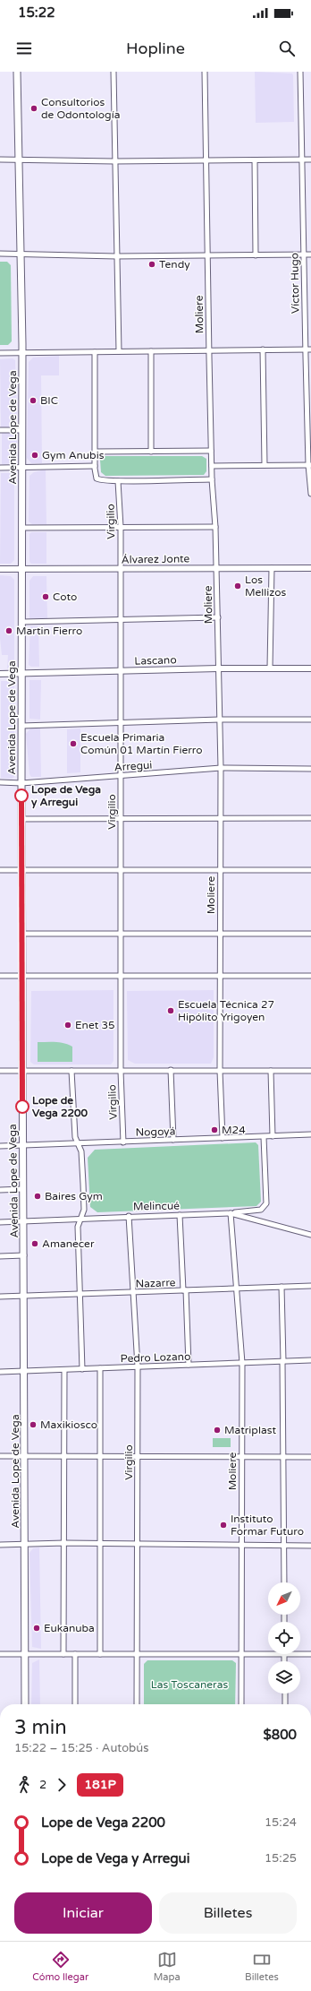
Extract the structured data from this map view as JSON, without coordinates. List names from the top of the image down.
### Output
{
  "streets": {
    "main road": ["Avenida Lope de Vega"],
    "street": [
      "Víctor Hugo",
      "Moliere",
      "Virgilio",
      "Álvarez Jonte",
      "Lascano",
      "Arregui",
      "Nogoyá",
      "Melincué",
      "Nazarre",
      "Pedro Lozano"
    ]
  },
  "crossings": [
    ["Moliere", "Álvarez Jonte"],
    ["Moliere", "Lascano"],
    ["Moliere", "Arregui"],
    ["Moliere", "Nogoyá"],
    ["Moliere", "Melincué"],
    ["Moliere", "Nazarre"],
    ["Moliere", "Pedro Lozano"],
    ["Avenida Lope de Vega", "Álvarez Jonte"],
    ["Avenida Lope de Vega", "Lascano"],
    ["Avenida Lope de Vega", "Arregui"],
    ["Avenida Lope de Vega", "Nogoyá"],
    ["Avenida Lope de Vega", "Melincué"],
    ["Avenida Lope de Vega", "Nazarre"],
    ["Avenida Lope de Vega", "Pedro Lozano"],
    ["Virgilio", "Álvarez Jonte"],
    ["Virgilio", "Lascano"],
    ["Virgilio", "Arregui"],
    ["Virgilio", "Nogoyá"],
    ["Virgilio", "Melincué"],
    ["Virgilio", "Nazarre"],
    ["Virgilio", "Pedro Lozano"]
  ],
  "parks": ["Las Toscaneras"],
  "places": [
    "Consultorios de Odontología",
    "Tendy",
    "BIC",
    "Gym Anubis",
    "Los Mellizos",
    "Coto",
    "Martin Fierro",
    "Escuela Primaria Común 01 Martín Fierro",
    "Lope de Vega y Arregui",
    "Escuela Técnica 27 Hipólito Yrigoyen",
    "Enet 35",
    "Lope de Vega 2200",
    "M24",
    "Baires Gym",
    "Amanecer",
    "Maxikiosco",
    "Matriplast",
    "Instituto Formar Futuro",
    "Eukanuba"
  ],
  "lines": ["bus line 181P"],
  "north": "bottom left",
  "page": {
    "status": "15:22",
    "header": "Hopline",
    "heading": ["3 min", "15:22 – 15:25 · Autobús", "$800"],
    "legs": ["2", "181P"],
    "list": [
      {
        "name": "Lope de Vega 2200",
        "value": "15:24"
      },
      {
        "name": "Lope de Vega y Arregui",
        "value": "15:25"
      }
    ],
    "buttons": ["Iniciar", "Billetes"],
    "tabs": ["Cómo llegar", "Mapa", "Billetes"]
  }
}
